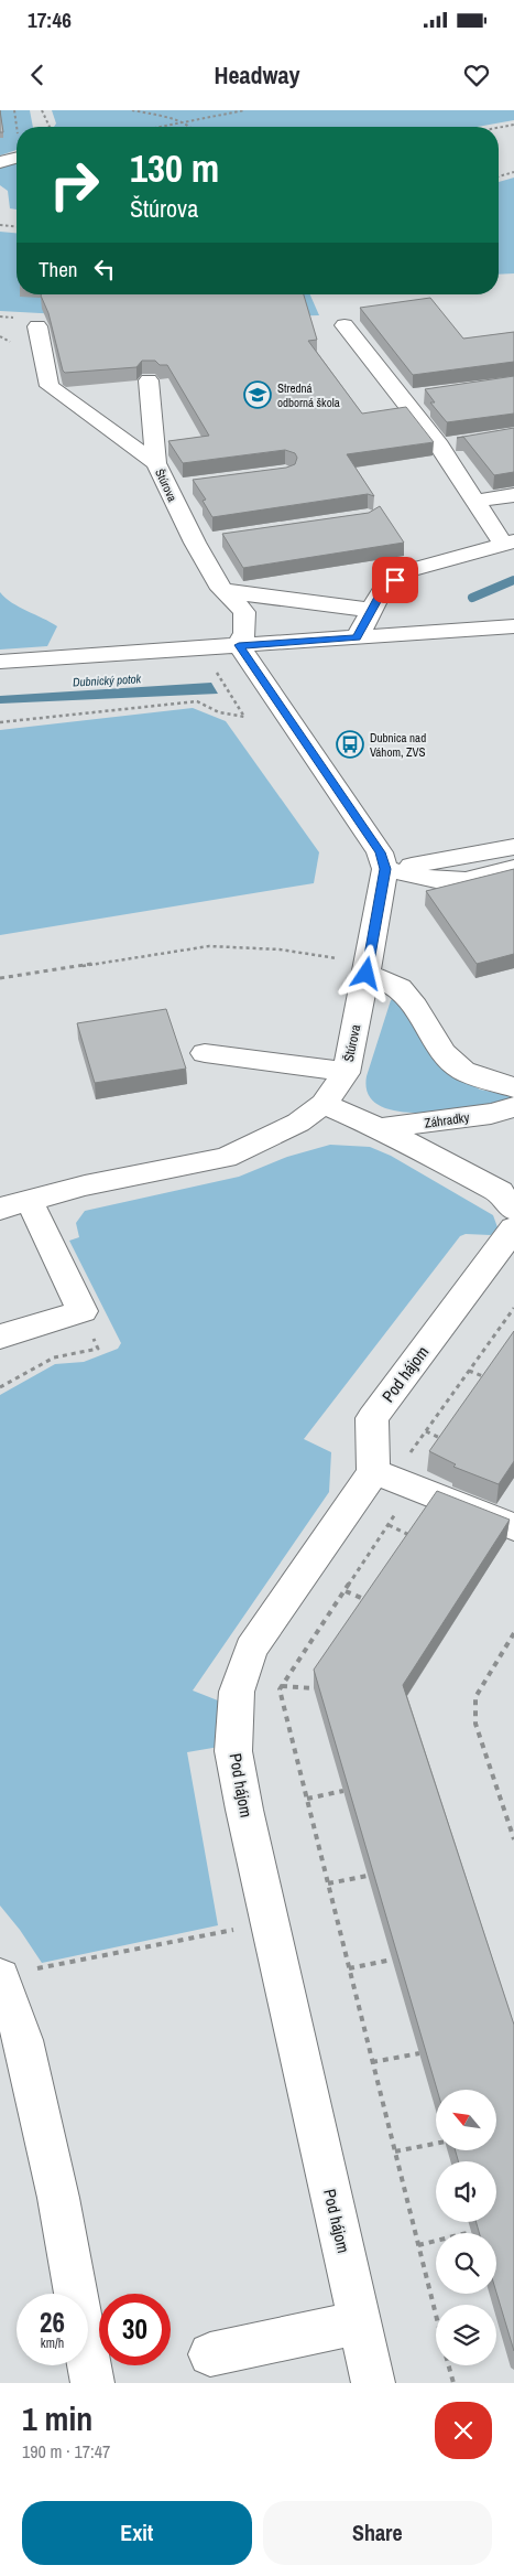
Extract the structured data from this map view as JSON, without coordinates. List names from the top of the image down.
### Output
{
  "streets": {
    "street": ["Štúrova", "Záhradky", "Pod hájom"]
  },
  "water": ["Dubnický potok"],
  "places": {
    "school or university": ["Stredná odborná škola"],
    "bus stop": ["Dubnica nad Váhom, ZVS"]
  },
  "north": "top left",
  "page": {
    "status": "17:46",
    "header": "Headway",
    "turn": ["130 m", "Štúrova"],
    "then": "Then",
    "speed": "26 km/h",
    "limit": "30",
    "heading": ["1 min", "190 m · 17:47"],
    "buttons": ["Exit", "Share"]
  }
}
